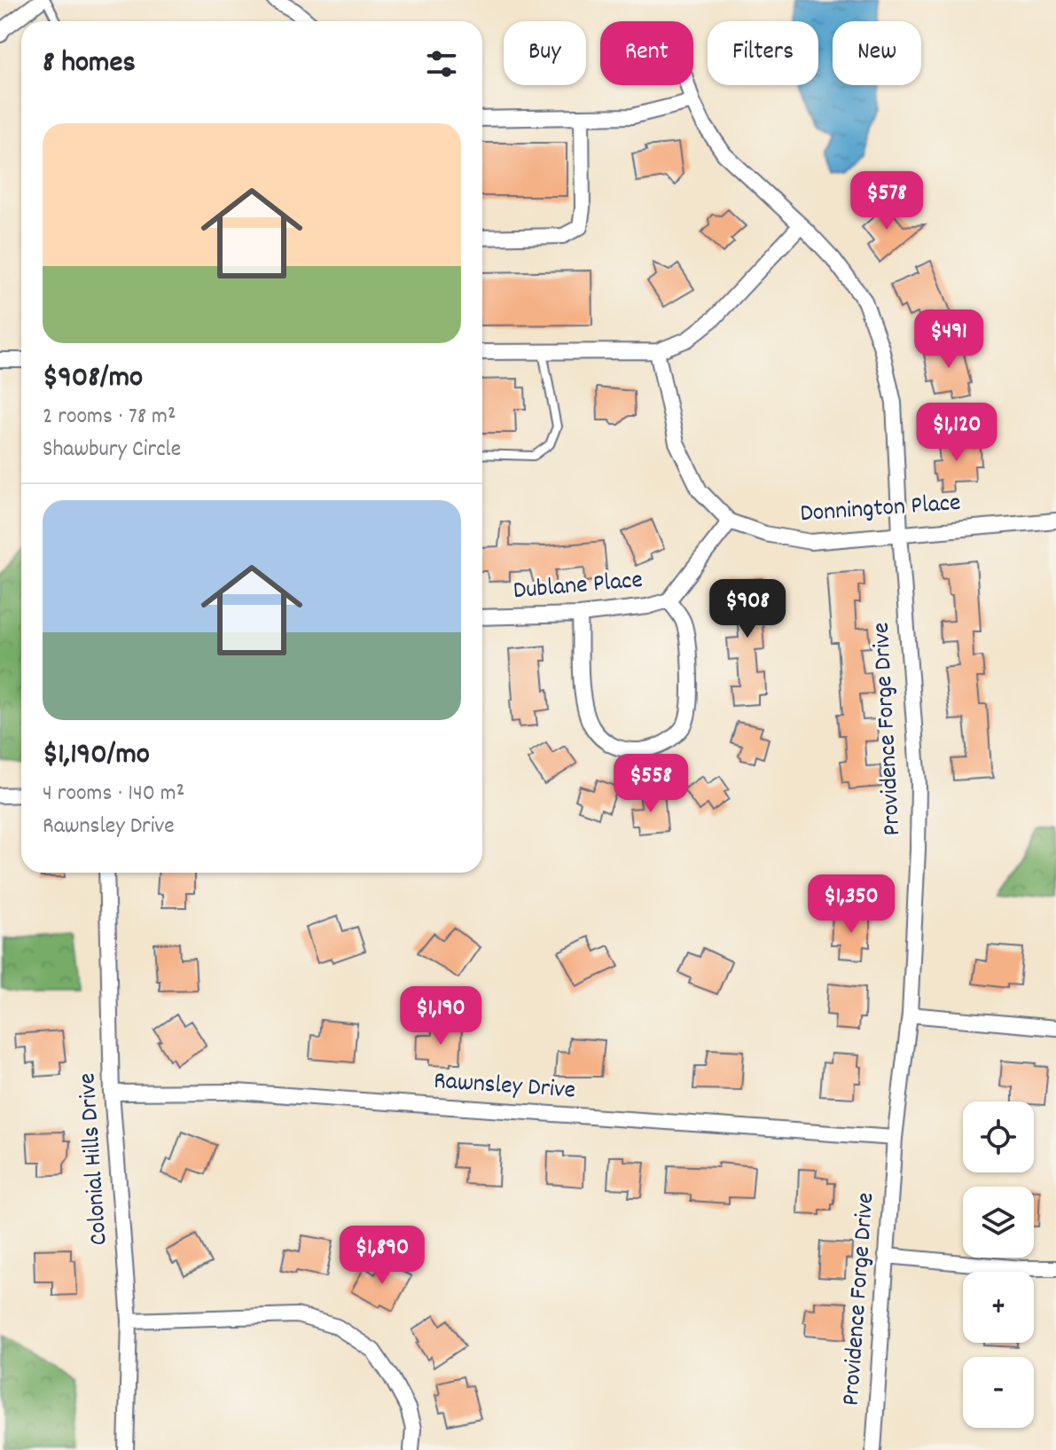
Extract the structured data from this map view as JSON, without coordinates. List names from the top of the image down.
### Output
{
  "streets": {
    "street": [
      "Donnington Place",
      "Dublane Place",
      "Providence Forge Drive",
      "Rawnsley Drive",
      "Colonial Hills Drive"
    ]
  },
  "crossings": [
    ["Donnington Place", "Dublane Place"],
    ["Donnington Place", "Providence Forge Drive"],
    ["Providence Forge Drive", "Rawnsley Drive"],
    ["Rawnsley Drive", "Colonial Hills Drive"]
  ],
  "page": {
    "chip": [
      "Buy",
      "Rent",
      "Filters",
      "New"
    ],
    "heading": "8 homes",
    "list": [
      {
        "name": "$908/mo",
        "note": "2 rooms · 78 m² · Shawbury Circle"
      },
      {
        "name": "$1,190/mo",
        "note": "4 rooms · 140 m² · Rawnsley Drive"
      }
    ],
    "price": [
      "$578",
      "$491",
      "$1,120",
      "$908",
      "$558",
      "$1,350",
      "$1,190",
      "$1,890"
    ],
    "map_buttons": ["+", "−"]
  }
}
